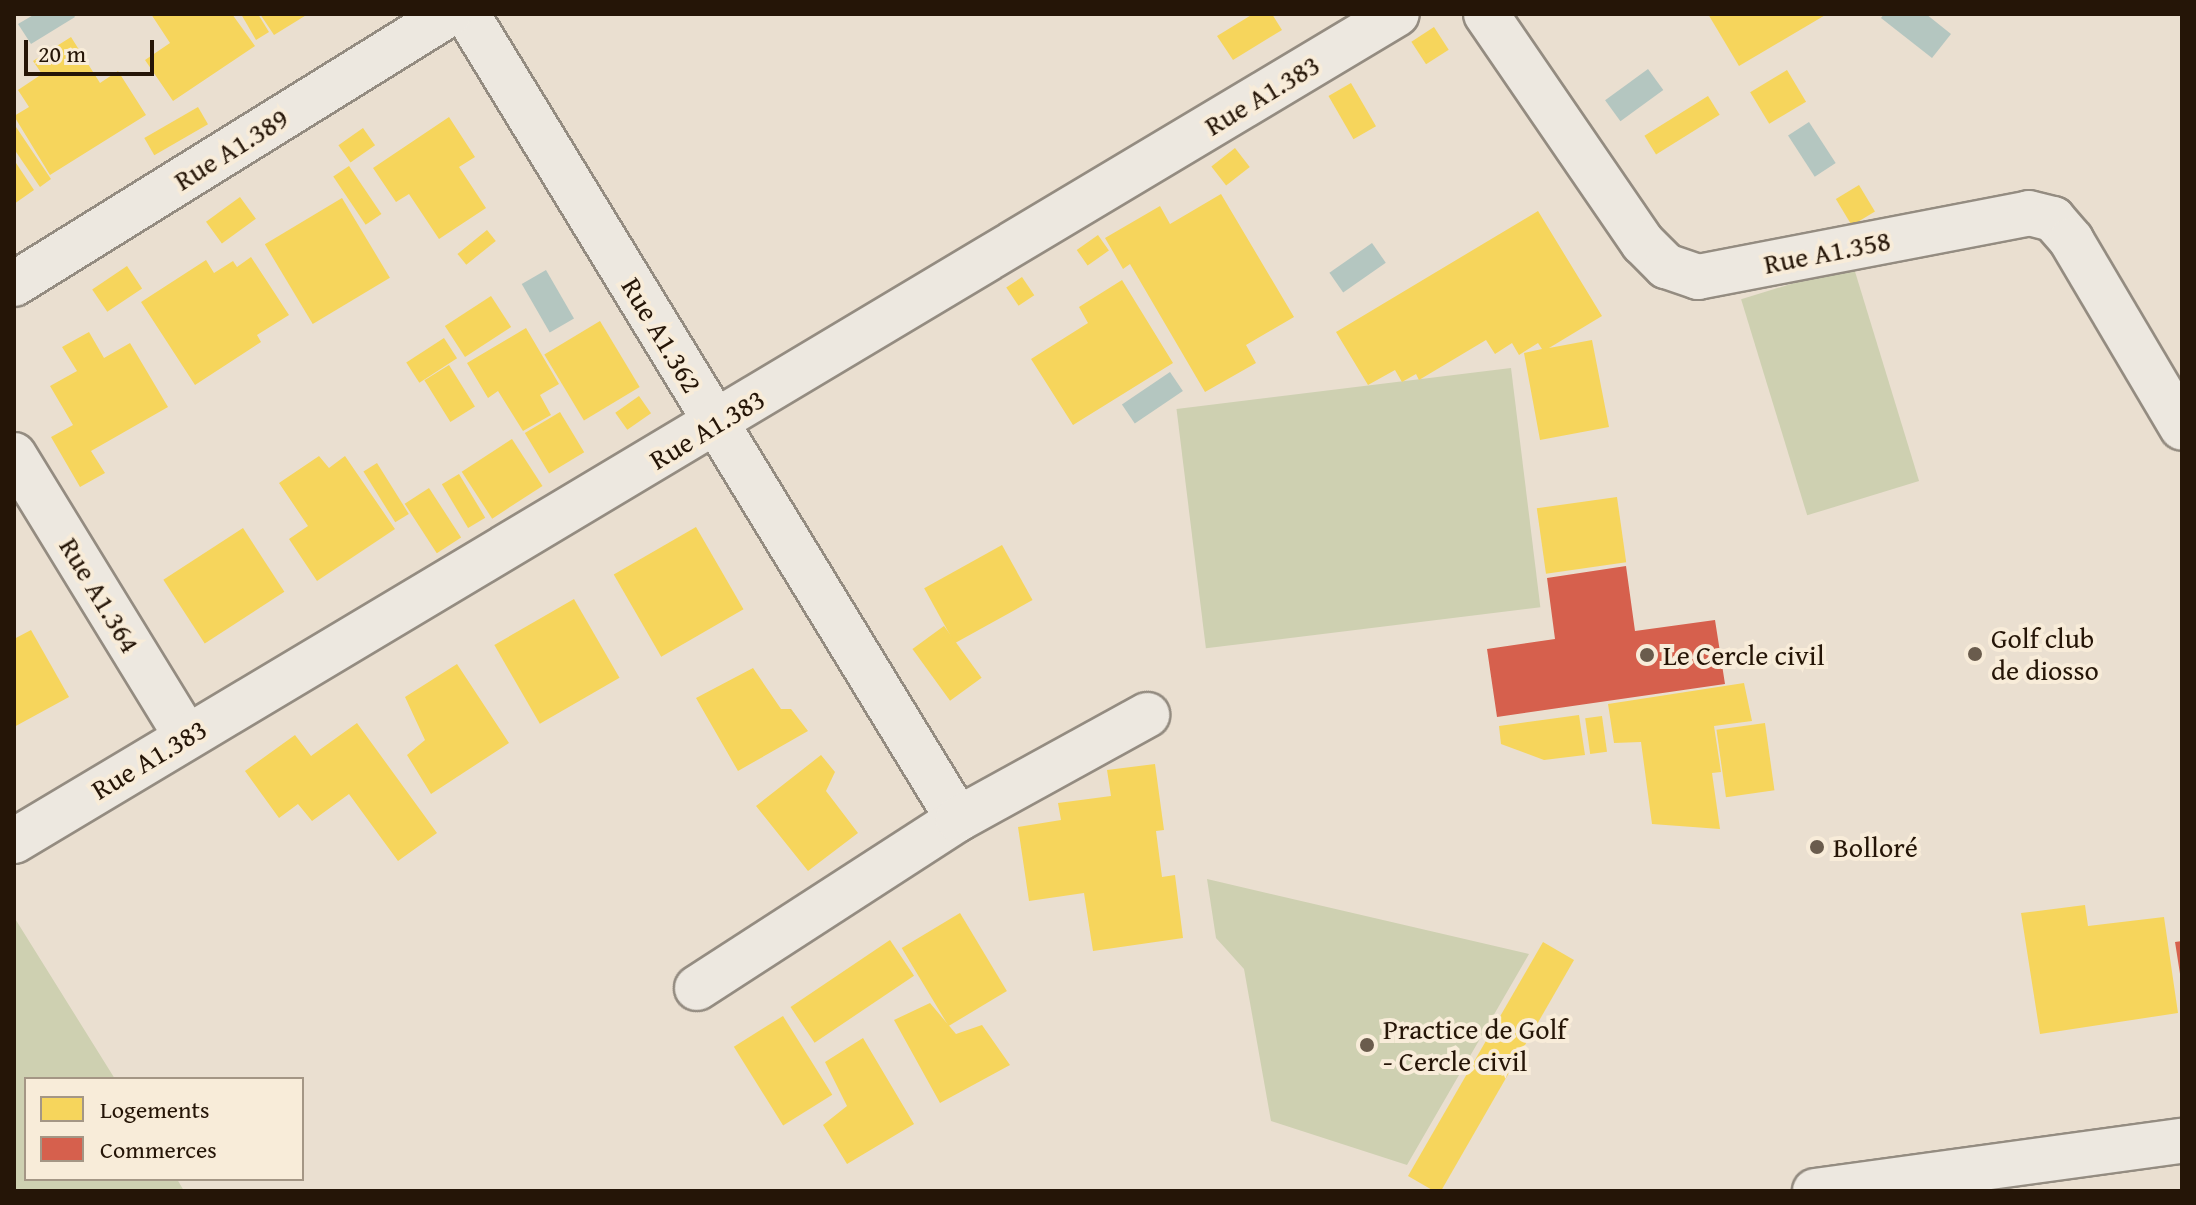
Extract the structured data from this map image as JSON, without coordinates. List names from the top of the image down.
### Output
{
  "streets": {
    "street": [
      "Rue A1.383",
      "Rue A1.389",
      "Rue A1.358",
      "Rue A1.362",
      "Rue A1.364"
    ]
  },
  "crossings": [
    ["Rue A1.383", "Rue A1.362"],
    ["Rue A1.383", "Rue A1.364"]
  ],
  "places": [
    "Golf club de diosso",
    "Le Cercle civil",
    "Bolloré",
    "Practice de Golf - Cercle civil"
  ],
  "legend": ["Logements", "Commerces"],
  "scale_bar": "20 m"
}
